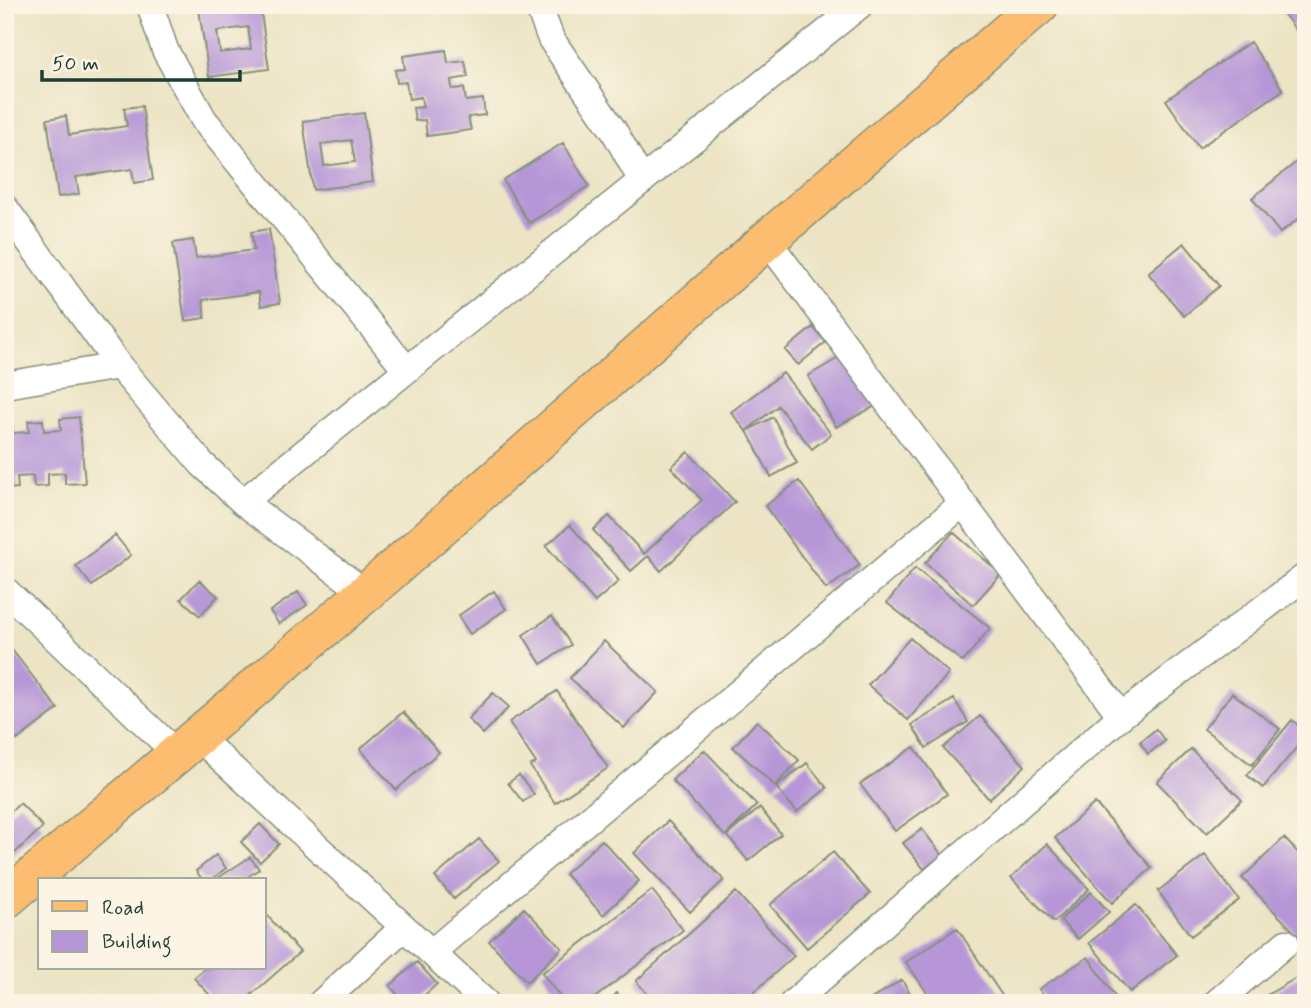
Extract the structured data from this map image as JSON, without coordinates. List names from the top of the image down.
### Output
{
  "legend": ["Road", "Building"],
  "scale_bar": "50 m"
}
